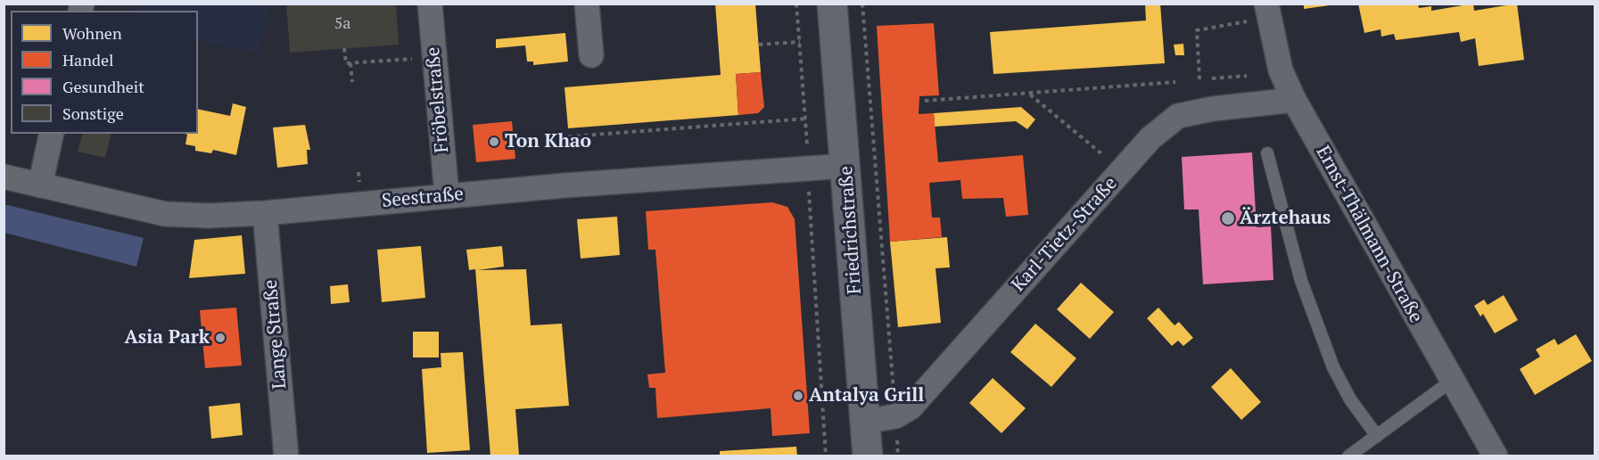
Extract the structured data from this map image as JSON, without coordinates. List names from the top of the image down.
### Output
{
  "streets": {
    "main road": ["Friedrichstraße"],
    "street": [
      "Fröbelstraße",
      "Seestraße",
      "Karl-Tietz-Straße",
      "Ernst-Thälmann-Straße",
      "Lange Straße"
    ]
  },
  "crossings": [
    ["Fröbelstraße", "Seestraße"],
    ["Seestraße", "Friedrichstraße"],
    ["Seestraße", "Lange Straße"],
    ["Friedrichstraße", "Karl-Tietz-Straße"],
    ["Karl-Tietz-Straße", "Ernst-Thälmann-Straße"]
  ],
  "places": [
    "Ton Khao",
    "Ärztehaus",
    "Asia Park",
    "Antalya Grill"
  ],
  "house_numbers": ["5a"],
  "legend": [
    "Wohnen",
    "Handel",
    "Gesundheit",
    "Sonstige"
  ]
}
